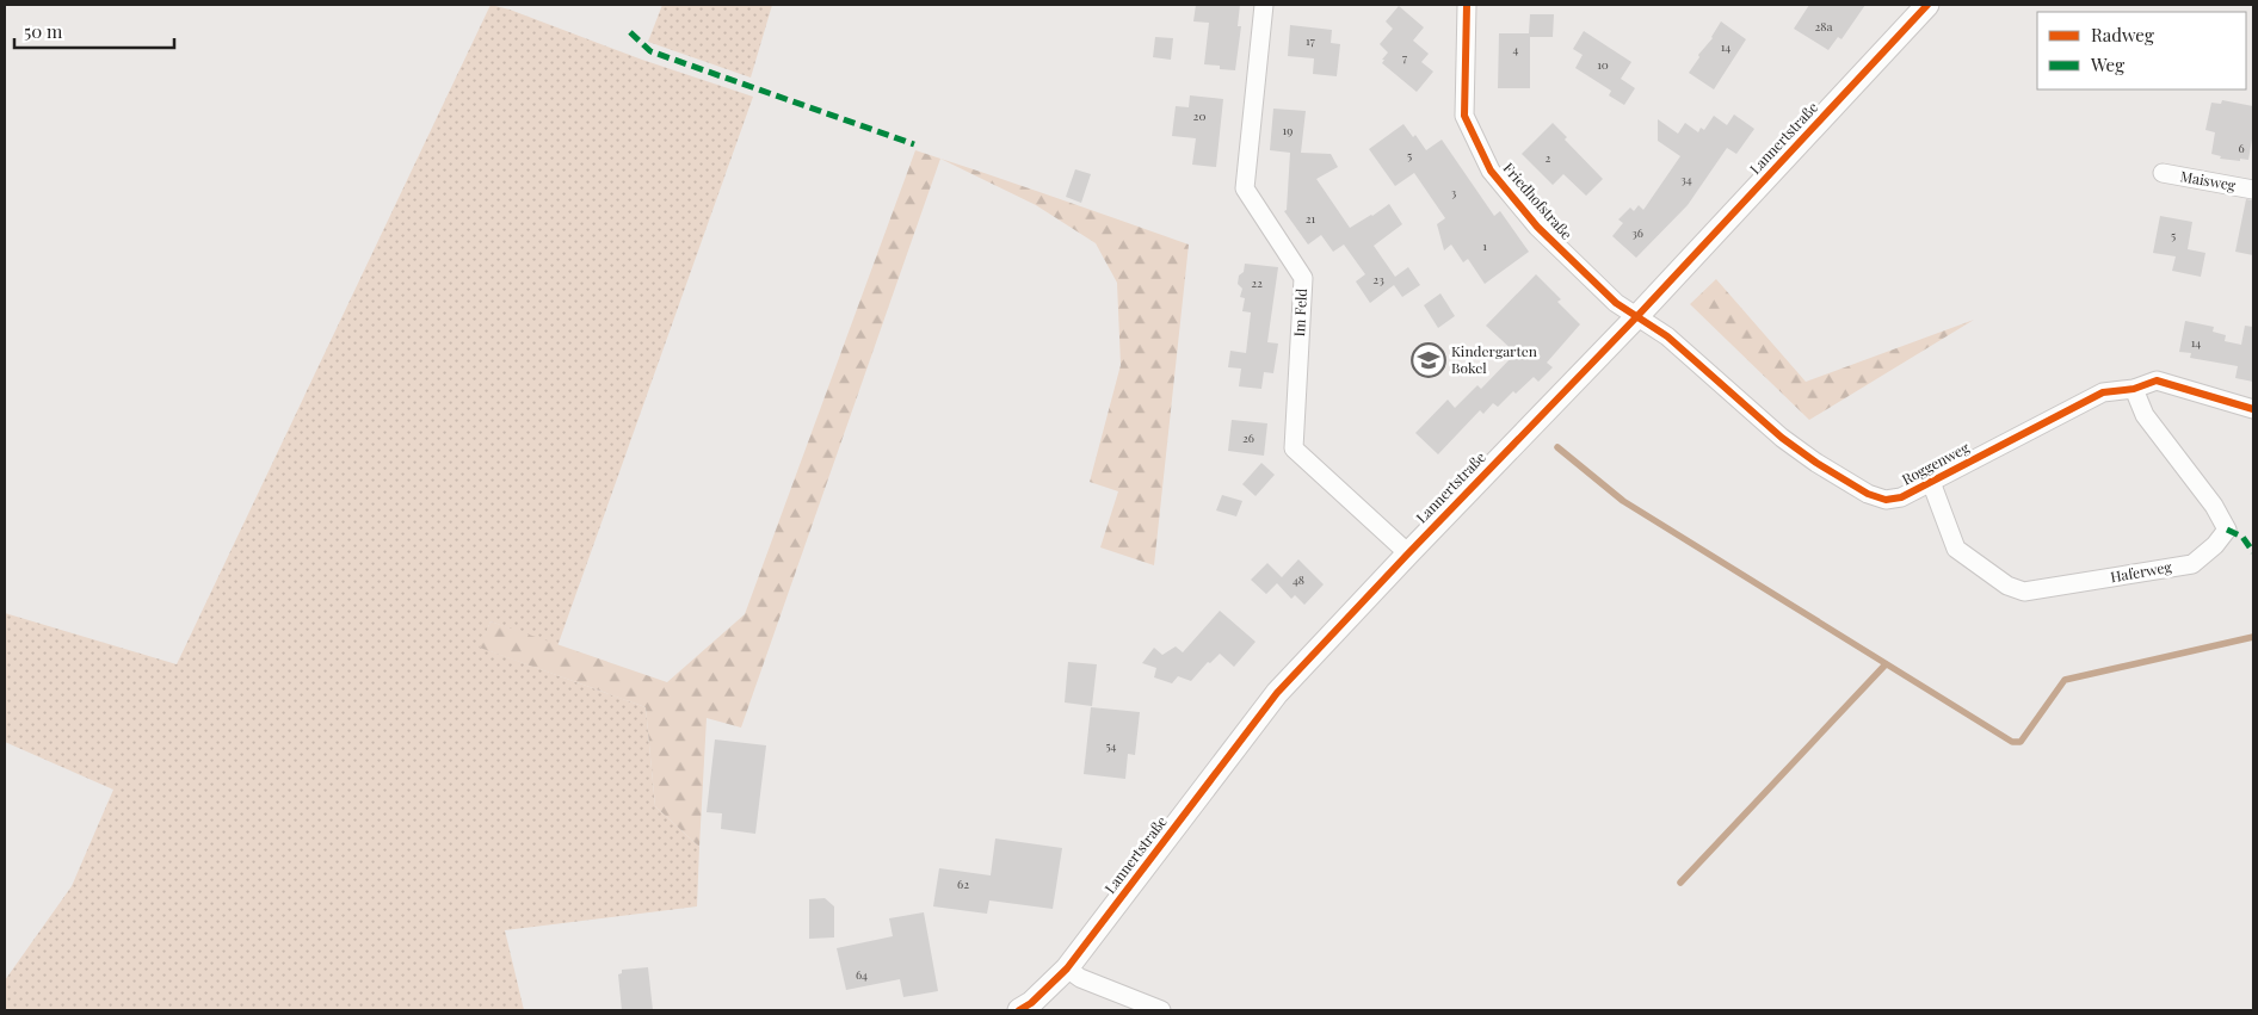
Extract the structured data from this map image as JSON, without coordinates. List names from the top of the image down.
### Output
{
  "streets": {
    "street": [
      "Lannertstraße",
      "Maisweg",
      "Friedhofstraße",
      "Im Feld",
      "Roggenweg",
      "Haferweg"
    ]
  },
  "crossings": [
    ["Lannertstraße", "Friedhofstraße"],
    ["Lannertstraße", "Im Feld"],
    ["Lannertstraße", "Roggenweg"],
    ["Friedhofstraße", "Roggenweg"],
    ["Roggenweg", "Haferweg"]
  ],
  "places": {
    "school or university": ["Kindergarten Bokel"]
  },
  "house_numbers": [
    "28a",
    "17",
    "14",
    "4",
    "7",
    "10",
    "20",
    "19",
    "6",
    "5",
    "2",
    "34",
    "3",
    "21",
    "36",
    "5",
    "1",
    "23",
    "22",
    "14",
    "26",
    "48",
    "54",
    "62",
    "64"
  ],
  "legend": ["Radweg", "Weg"],
  "scale_bar": "50 m"
}
